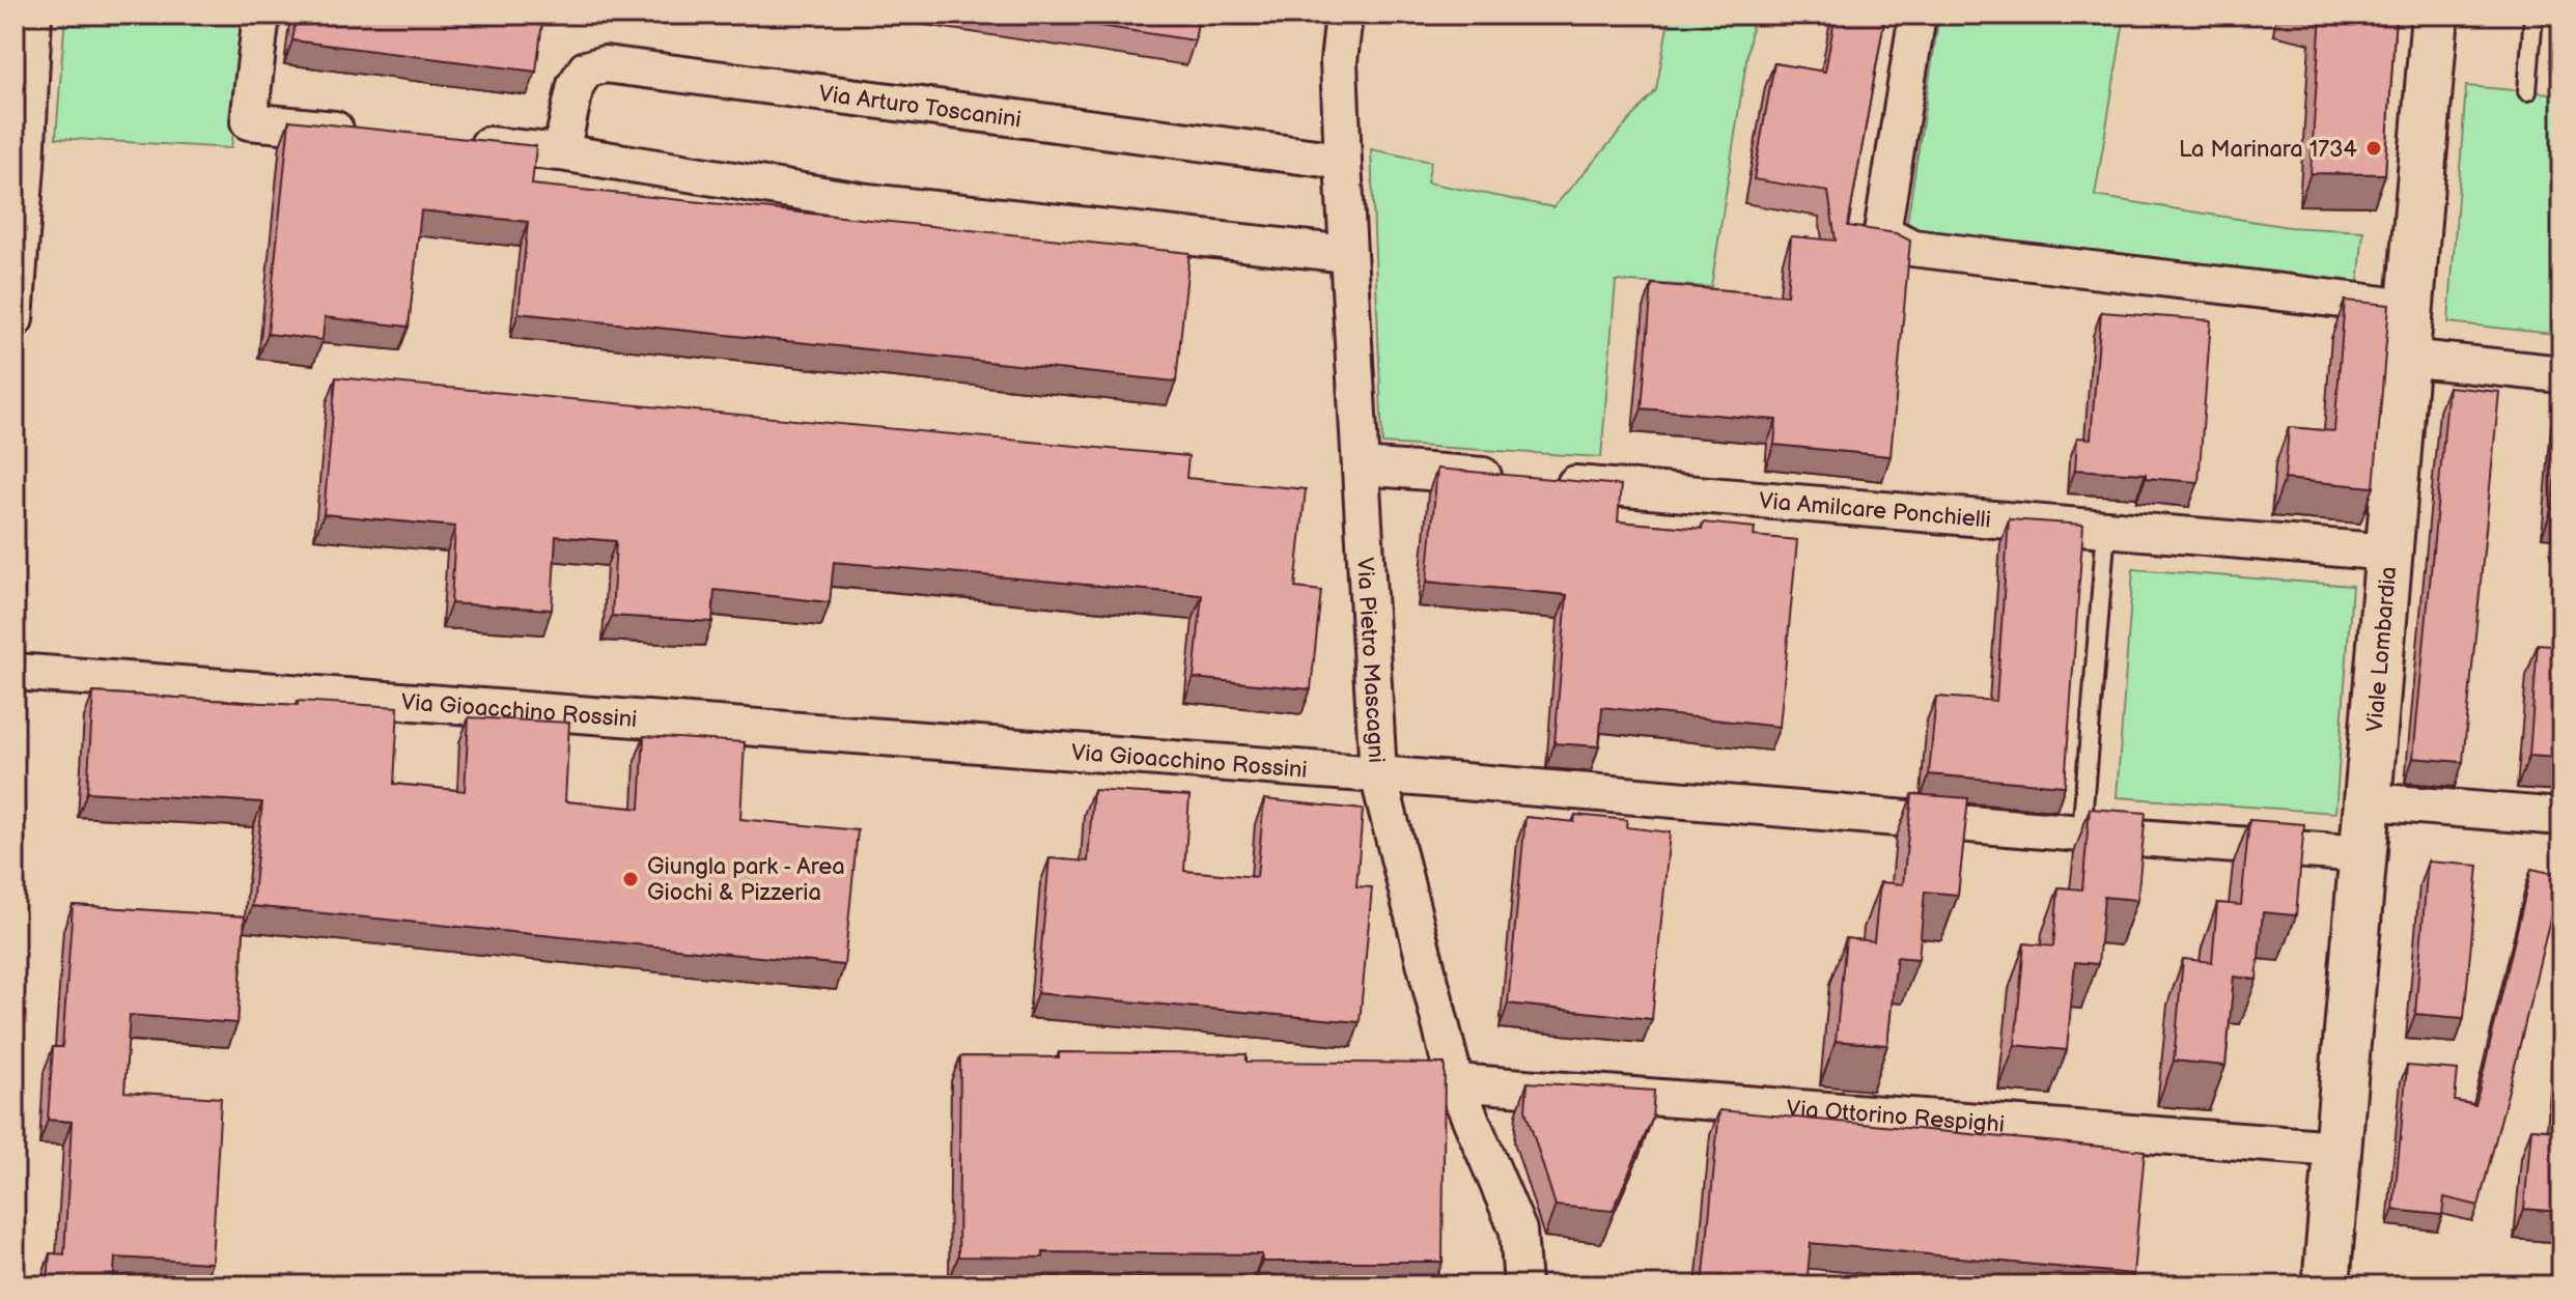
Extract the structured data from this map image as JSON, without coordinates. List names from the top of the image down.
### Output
{
  "streets": {
    "street": [
      "Via Arturo Toscanini",
      "Via Amilcare Ponchielli",
      "Viale Lombardia",
      "Via Pietro Mascagni",
      "Via Gioacchino Rossini",
      "Via Ottorino Respighi"
    ]
  },
  "crossings": [
    ["Via Arturo Toscanini", "Via Pietro Mascagni"],
    ["Via Amilcare Ponchielli", "Viale Lombardia"],
    ["Via Amilcare Ponchielli", "Via Pietro Mascagni"],
    ["Viale Lombardia", "Via Gioacchino Rossini"],
    ["Viale Lombardia", "Via Ottorino Respighi"],
    ["Via Pietro Mascagni", "Via Gioacchino Rossini"],
    ["Via Pietro Mascagni", "Via Ottorino Respighi"]
  ],
  "places": ["La Marinara 1734", "Giungla park - Area Giochi & Pizzeria"]
}
